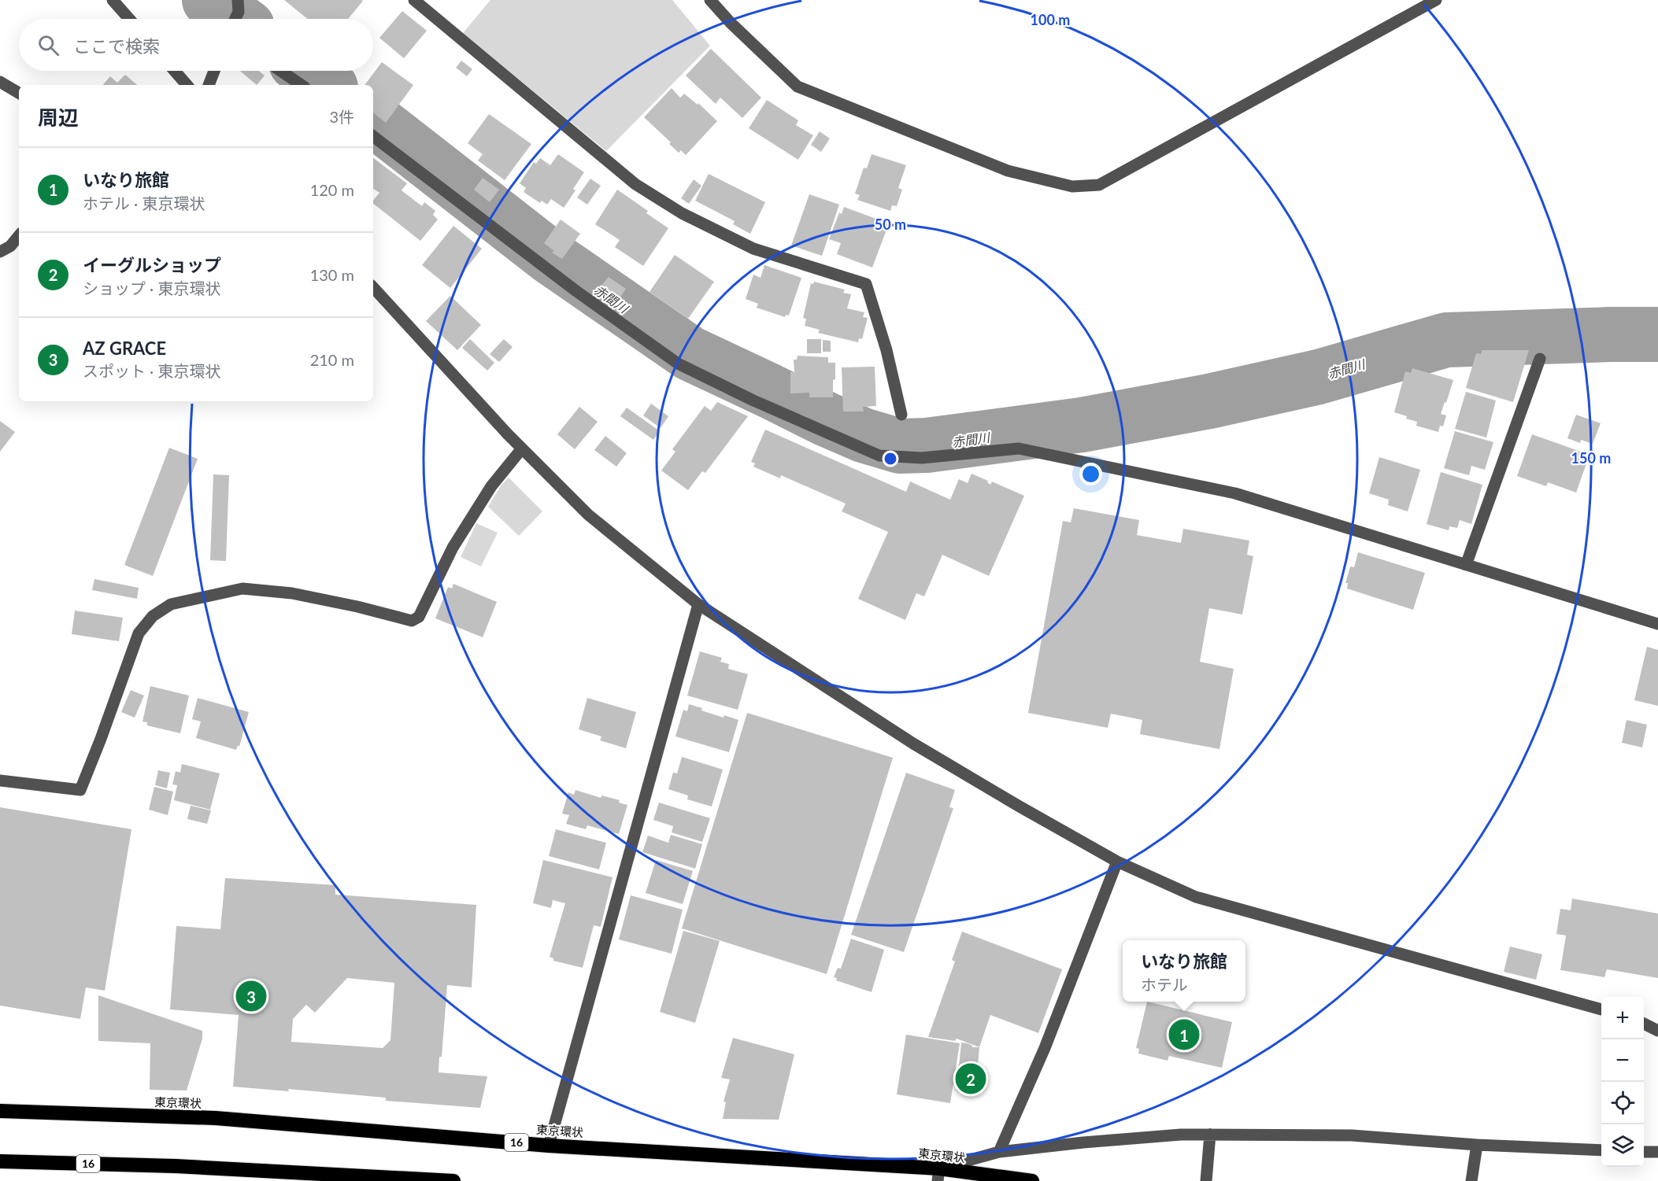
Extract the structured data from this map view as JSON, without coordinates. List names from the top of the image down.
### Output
{
  "streets": {
    "highway": ["東京環状", "16"]
  },
  "water": ["赤間川"],
  "page": {
    "search": "ここで検索",
    "heading": ["周辺", "3件"],
    "list": [
      {
        "mark": "1",
        "name": "いなり旅館",
        "note": "ホテル · 東京環状",
        "value": "120 m"
      },
      {
        "mark": "2",
        "name": "イーグルショップ",
        "note": "ショップ · 東京環状",
        "value": "130 m"
      },
      {
        "mark": "3",
        "name": "AZ GRACE",
        "note": "スポット · 東京環状",
        "value": "210 m"
      }
    ],
    "popup": ["いなり旅館", "ホテル"],
    "pins": ["3", "1", "2"],
    "map_buttons": ["+", "−"]
  },
  "rings": ["100 m", "50 m", "150 m"]
}
